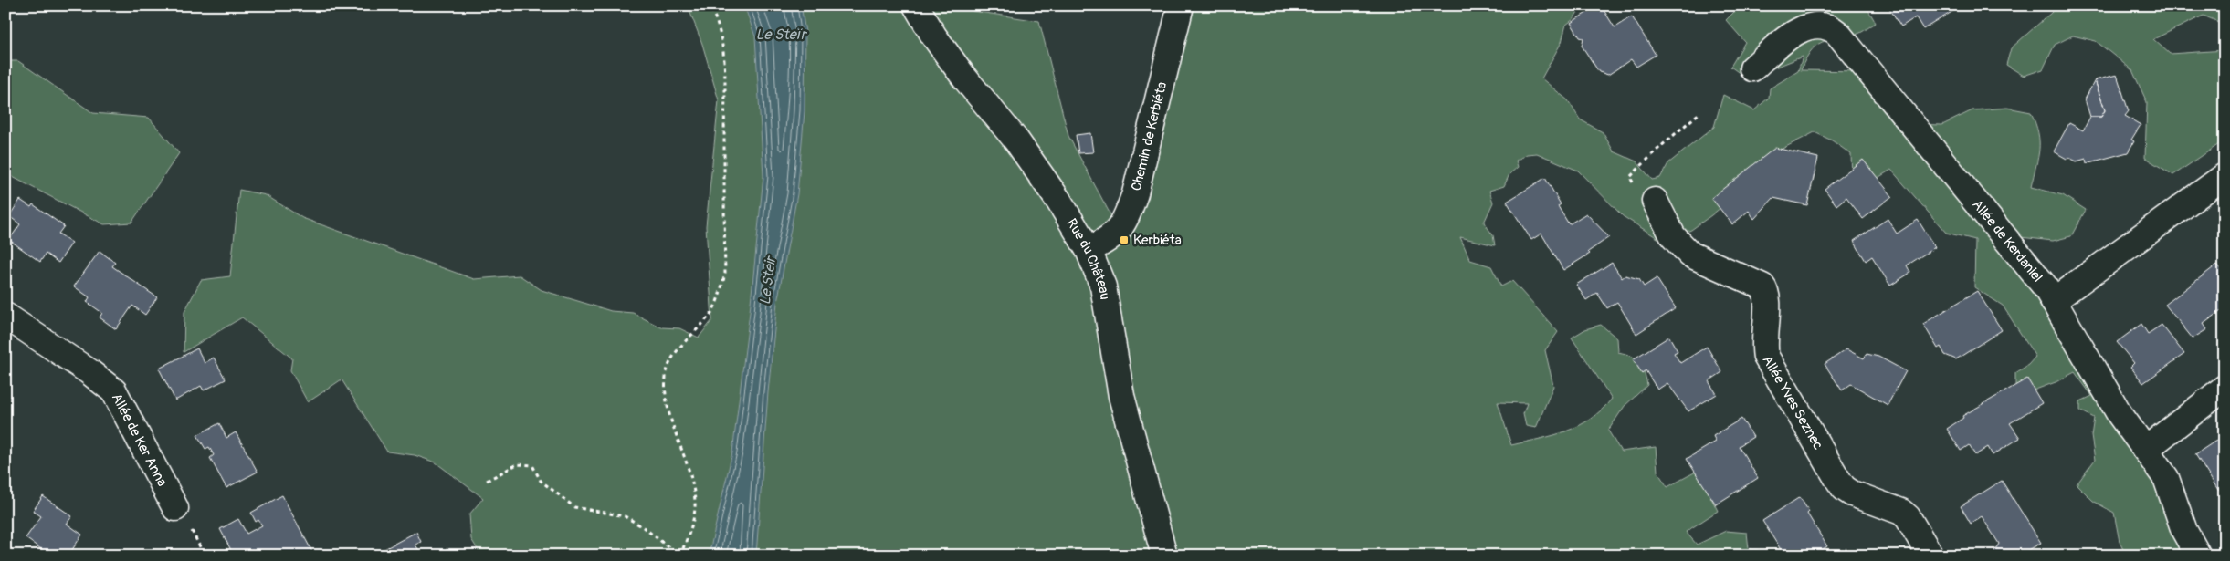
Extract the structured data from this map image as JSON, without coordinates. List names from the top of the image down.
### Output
{
  "streets": {
    "street": [
      "Chemin de Kerbiéta",
      "Allée de Kerdaniel",
      "Rue du Château",
      "Allée Yves Seznec",
      "Allée de Ker Anna"
    ]
  },
  "crossings": [
    ["Chemin de Kerbiéta", "Rue du Château"]
  ],
  "water": ["Le Steïr", "Le Steir"],
  "places": {
    "transit": ["Kerbiéta"]
  }
}
